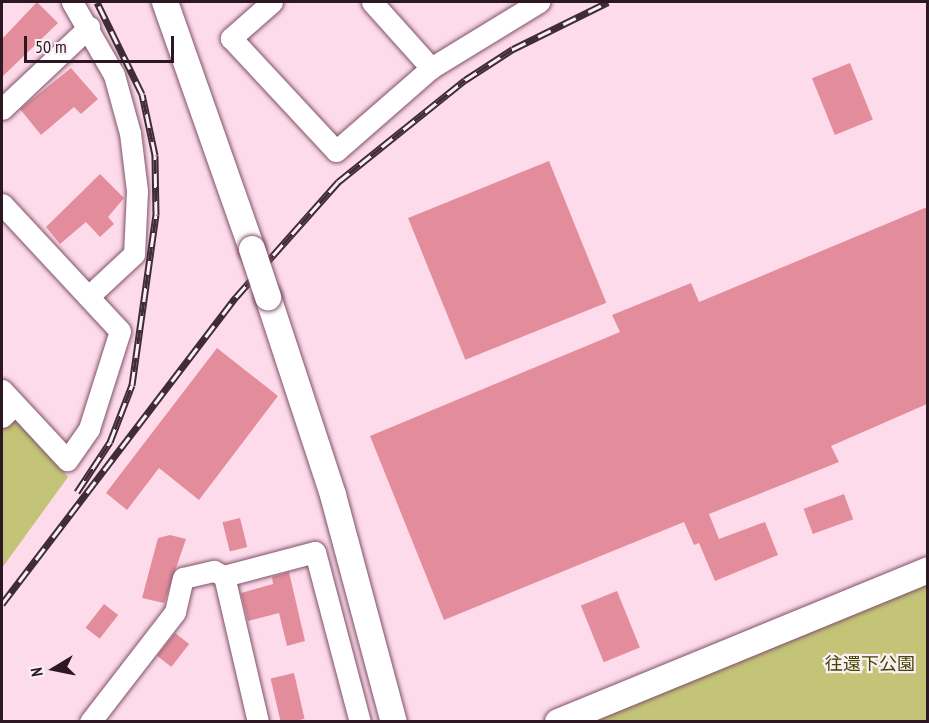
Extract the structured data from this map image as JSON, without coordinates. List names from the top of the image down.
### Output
{
  "parks": ["往還下公園"],
  "scale_bar": "50 m",
  "north": "left"
}
